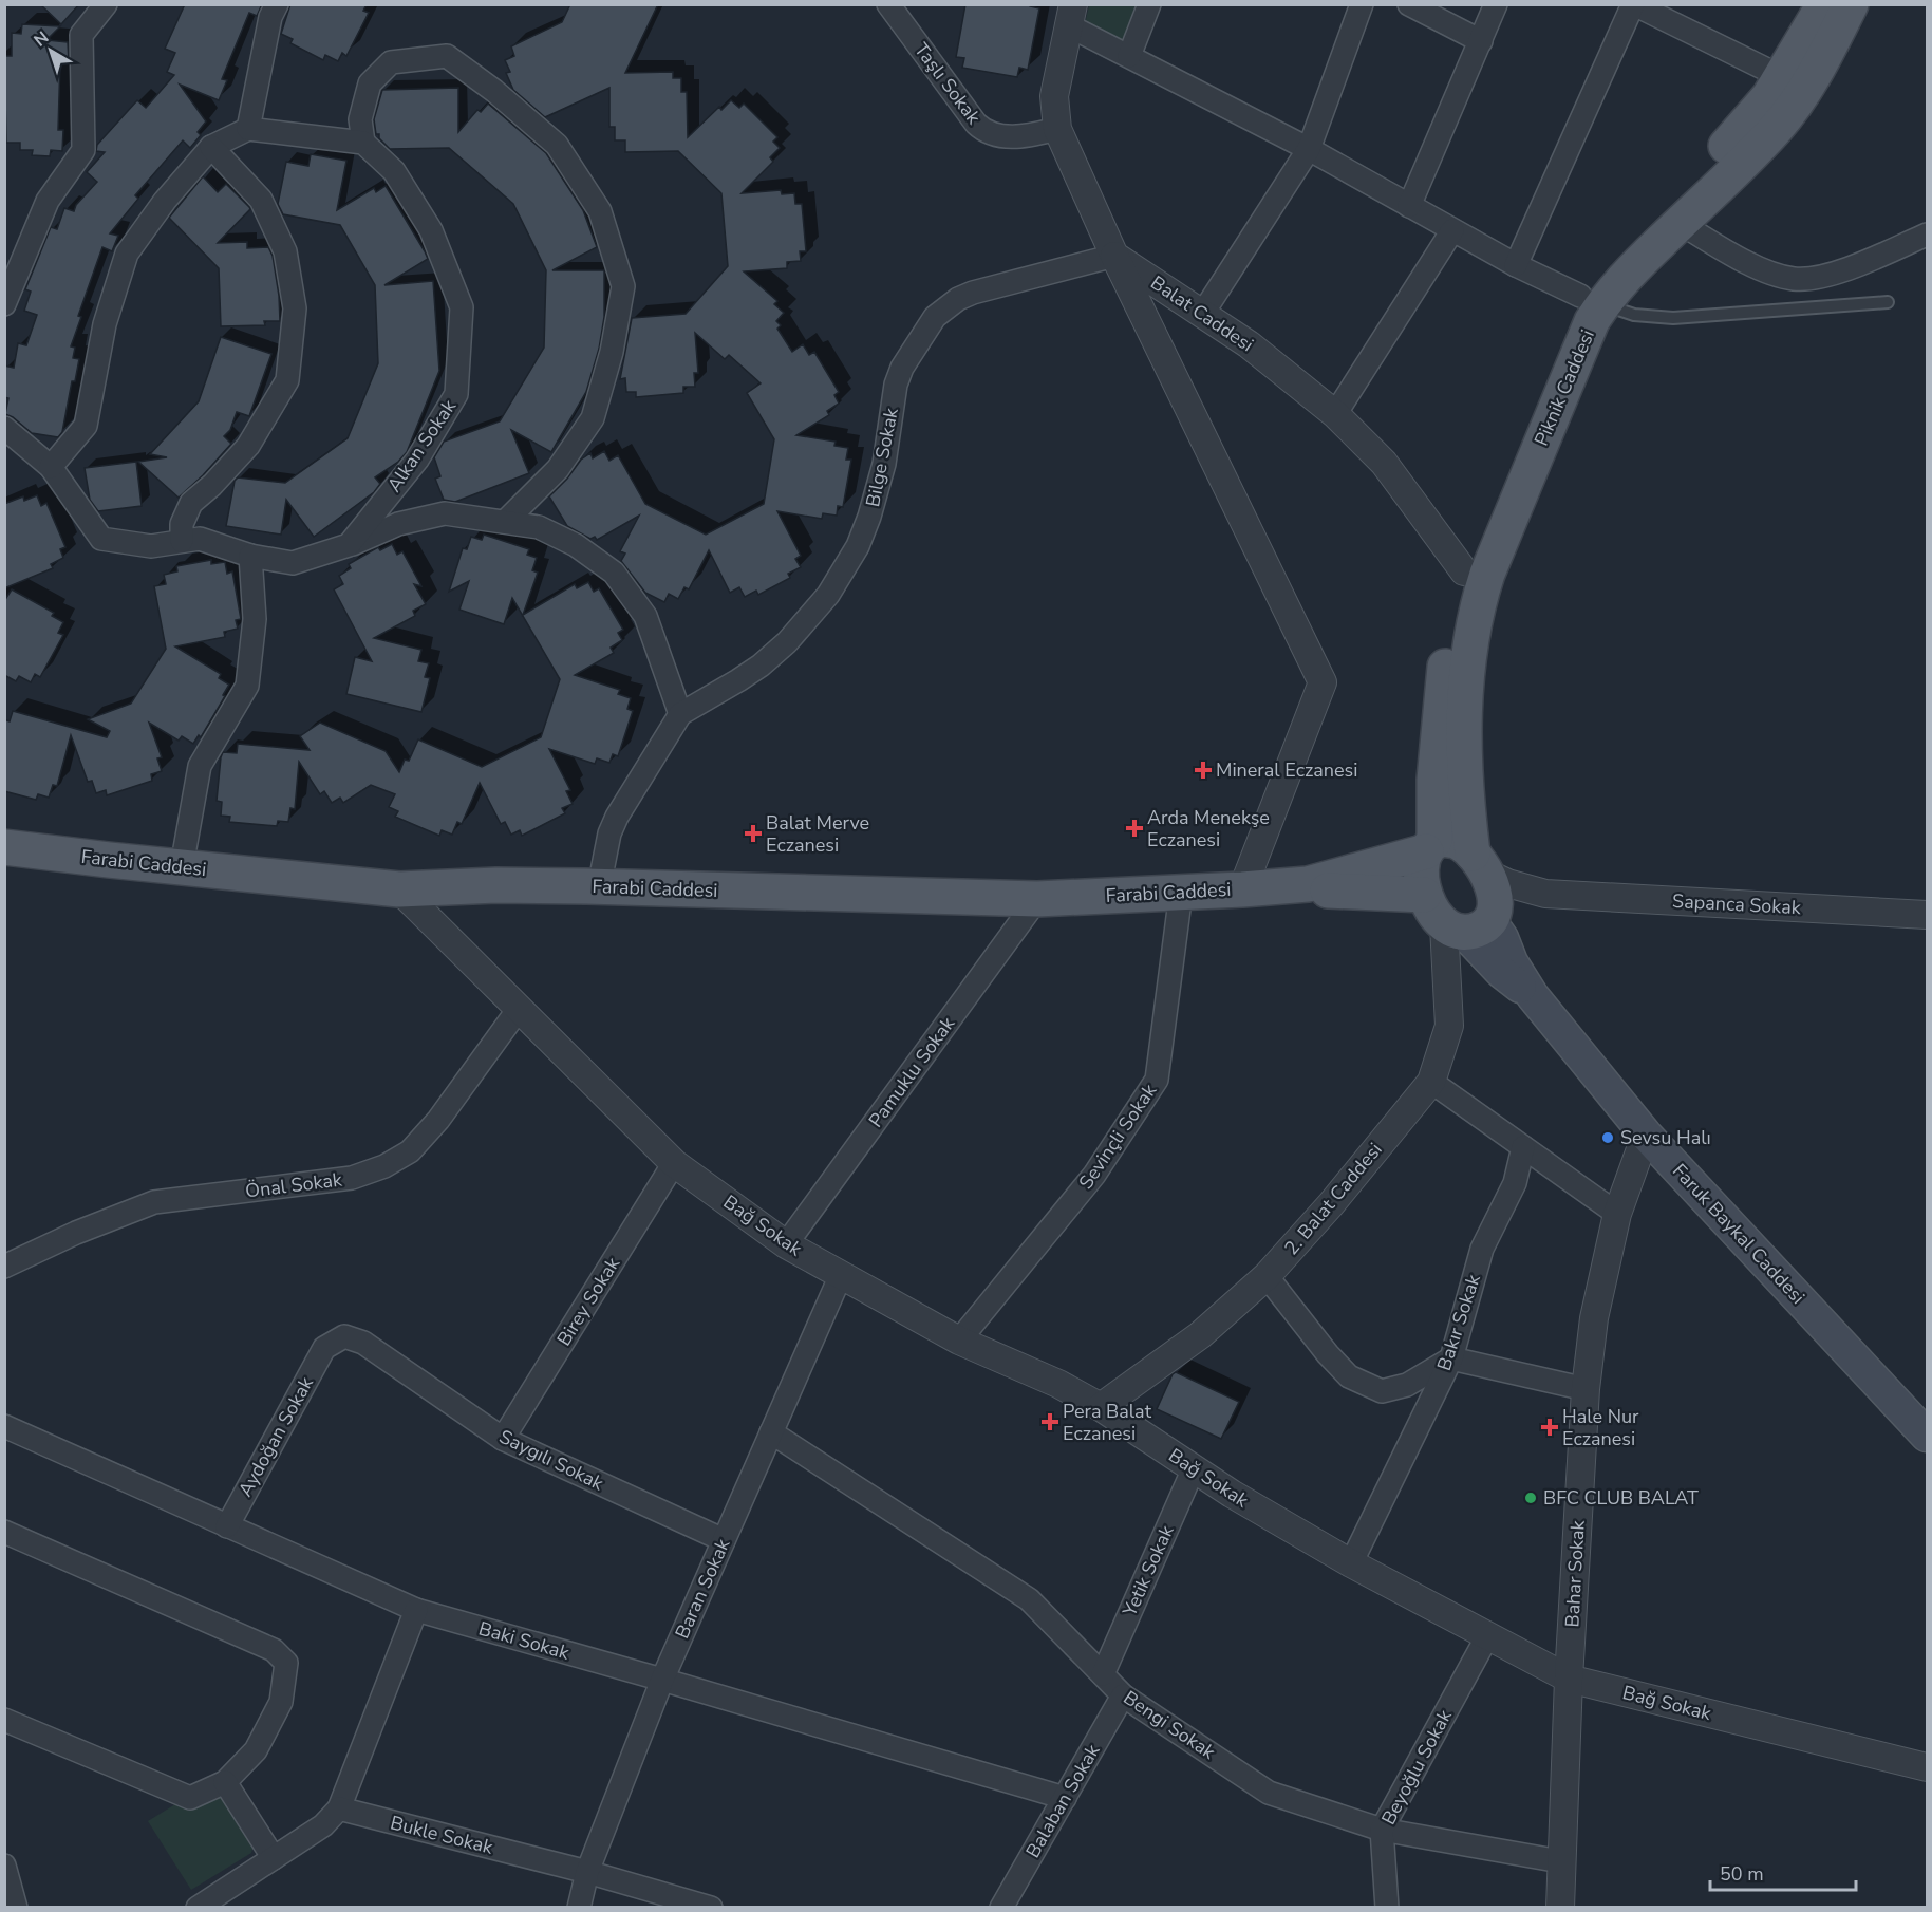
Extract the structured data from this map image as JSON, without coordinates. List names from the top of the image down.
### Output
{
  "streets": {
    "main road": ["Piknik Caddesi", "Farabi Caddesi", "Faruk Baykal Caddesi"],
    "street": [
      "Taşlı Sokak",
      "Balat Caddesi",
      "Alkan Sokak",
      "Bilge Sokak",
      "Sapanca Sokak",
      "Pamuklu Sokak",
      "Sevinçli Sokak",
      "Önal Sokak",
      "2. Balat Caddesi",
      "Bağ Sokak",
      "Birey Sokak",
      "Bakır Sokak",
      "Aydoğan Sokak",
      "Saygılı Sokak",
      "Yetik Sokak",
      "Bahar Sokak",
      "Baran Sokak",
      "Baki Sokak",
      "Bengi Sokak",
      "Beyoğlu Sokak",
      "Balaban Sokak",
      "Bukle Sokak"
    ]
  },
  "crossings": [
    ["Balat Caddesi", "Piknik Caddesi"],
    ["Balat Caddesi", "Bilge Sokak"],
    ["Piknik Caddesi", "Sapanca Sokak"],
    ["Piknik Caddesi", "2. Balat Caddesi"],
    ["Piknik Caddesi", "Faruk Baykal Caddesi"],
    ["Bilge Sokak", "Farabi Caddesi"],
    ["Farabi Caddesi", "Pamuklu Sokak"],
    ["Farabi Caddesi", "Sevinçli Sokak"],
    ["Farabi Caddesi", "Bağ Sokak"],
    ["Sapanca Sokak", "2. Balat Caddesi"],
    ["Sapanca Sokak", "Faruk Baykal Caddesi"],
    ["Pamuklu Sokak", "Bağ Sokak"],
    ["Sevinçli Sokak", "Bağ Sokak"],
    ["Önal Sokak", "Bağ Sokak"],
    ["2. Balat Caddesi", "Bağ Sokak"],
    ["2. Balat Caddesi", "Faruk Baykal Caddesi"],
    ["Bağ Sokak", "Birey Sokak"],
    ["Bağ Sokak", "Bakır Sokak"],
    ["Bağ Sokak", "Yetik Sokak"],
    ["Bağ Sokak", "Bahar Sokak"],
    ["Bağ Sokak", "Baran Sokak"],
    ["Bağ Sokak", "Beyoğlu Sokak"],
    ["Faruk Baykal Caddesi", "Bahar Sokak"],
    ["Birey Sokak", "Saygılı Sokak"],
    ["Aydoğan Sokak", "Saygılı Sokak"],
    ["Aydoğan Sokak", "Baki Sokak"],
    ["Saygılı Sokak", "Baran Sokak"],
    ["Yetik Sokak", "Bengi Sokak"],
    ["Bahar Sokak", "Bengi Sokak"],
    ["Baran Sokak", "Baki Sokak"],
    ["Baran Sokak", "Bengi Sokak"],
    ["Baran Sokak", "Bukle Sokak"],
    ["Baki Sokak", "Balaban Sokak"],
    ["Bengi Sokak", "Beyoğlu Sokak"],
    ["Bengi Sokak", "Balaban Sokak"]
  ],
  "places": {
    "health": [
      "Mineral Eczanesi",
      "Arda Menekşe Eczanesi",
      "Balat Merve Eczanesi",
      "Pera Balat Eczanesi",
      "Hale Nur Eczanesi"
    ],
    "other": ["Sevsu Halı", "BFC CLUB BALAT"]
  },
  "scale_bar": "50 m",
  "north": "top left"
}
